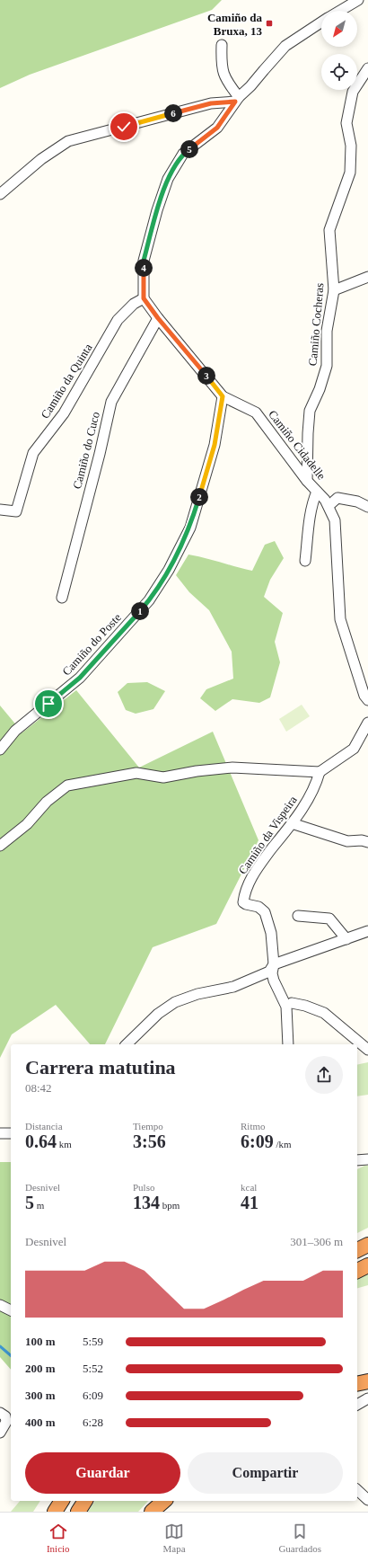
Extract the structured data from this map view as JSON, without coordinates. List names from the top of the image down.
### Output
{
  "streets": {
    "street": [
      "Camiño Cocheras",
      "Camiño da Quinta",
      "Camiño Cidadelle",
      "Camiño do Cuco",
      "Camiño do Poste",
      "Camiño da Vispeira"
    ]
  },
  "crossings": [
    ["Camiño Cocheras", "Camiño Cidadelle"],
    ["Camiño da Quinta", "Camiño Cidadelle"],
    ["Camiño Cidadelle", "Camiño do Cuco"],
    ["Camiño Cidadelle", "Camiño do Poste"]
  ],
  "places": {
    "transit": ["Camiño da Bruxa, 13"]
  },
  "north": "bottom left",
  "page": {
    "pins": [
      "6",
      "5",
      "4",
      "3",
      "2",
      "1"
    ],
    "heading": ["Carrera matutina", "08:42"],
    "stats": [
      ["Distancia", "0.64 km"],
      ["Tiempo", "3:56"],
      ["Ritmo", "6:09 /km"],
      ["Desnivel", "5 m"],
      ["Pulso", "134 bpm"],
      ["kcal", "41"]
    ],
    "chart": ["Desnivel", "301–306 m"],
    "list": [
      {
        "name": "100 m",
        "note": "5:59"
      },
      {
        "name": "200 m",
        "note": "5:52"
      },
      {
        "name": "300 m",
        "note": "6:09"
      },
      {
        "name": "400 m",
        "note": "6:28"
      }
    ],
    "buttons": ["Guardar", "Compartir"],
    "tabs": ["Inicio", "Mapa", "Guardados"]
  }
}
